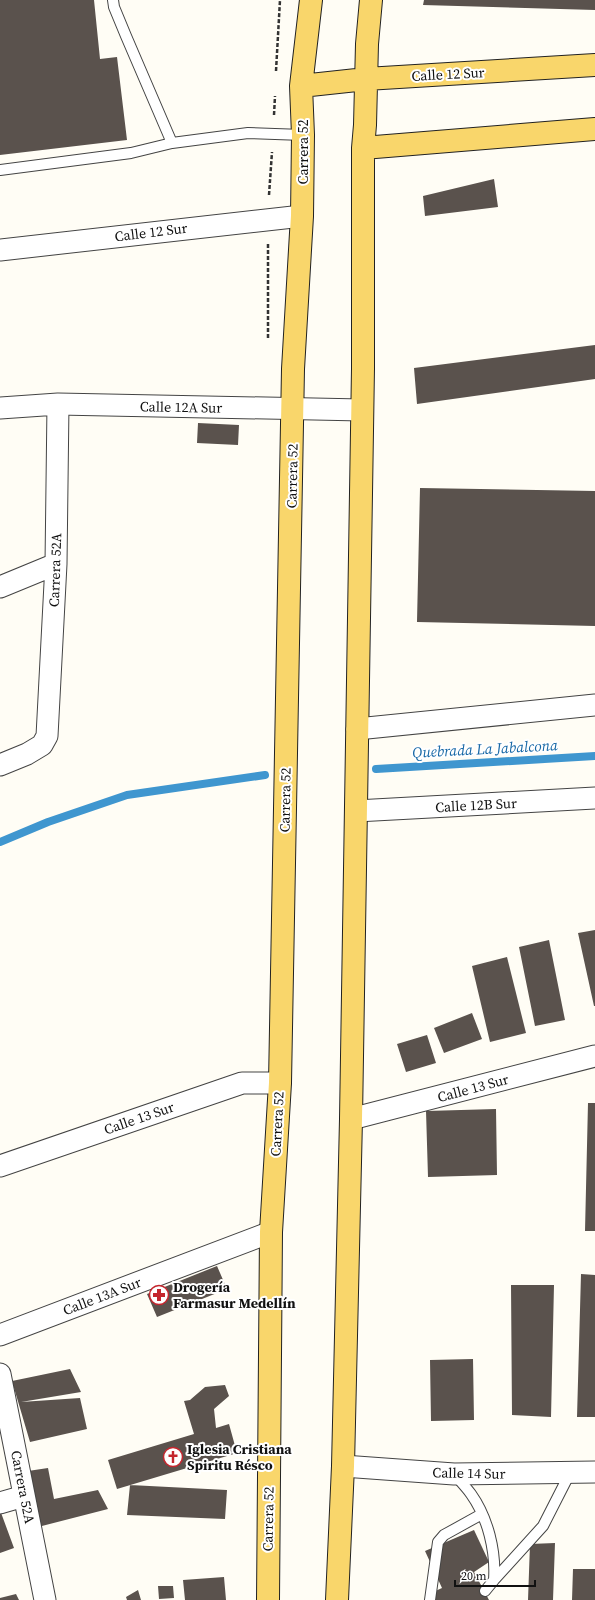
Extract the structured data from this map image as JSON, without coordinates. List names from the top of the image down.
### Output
{
  "streets": {
    "main road": ["Calle 12 Sur", "Carrera 52"],
    "street": [
      "Calle 12A Sur",
      "Carrera 52A",
      "Calle 12B Sur",
      "Calle 13 Sur",
      "Calle 13A Sur",
      "Calle 14 Sur"
    ]
  },
  "crossings": [
    ["Calle 12 Sur", "Carrera 52"],
    ["Carrera 52", "Calle 12A Sur"],
    ["Carrera 52", "Calle 13 Sur"],
    ["Carrera 52", "Calle 13A Sur"],
    ["Calle 12A Sur", "Carrera 52A"]
  ],
  "water": ["Quebrada La Jabalcona"],
  "places": {
    "pharmacy": ["Drogería Farmasur Medellín"],
    "church": ["Iglesia Cristiana Spiritu Résco"]
  },
  "scale_bar": "20 m"
}
